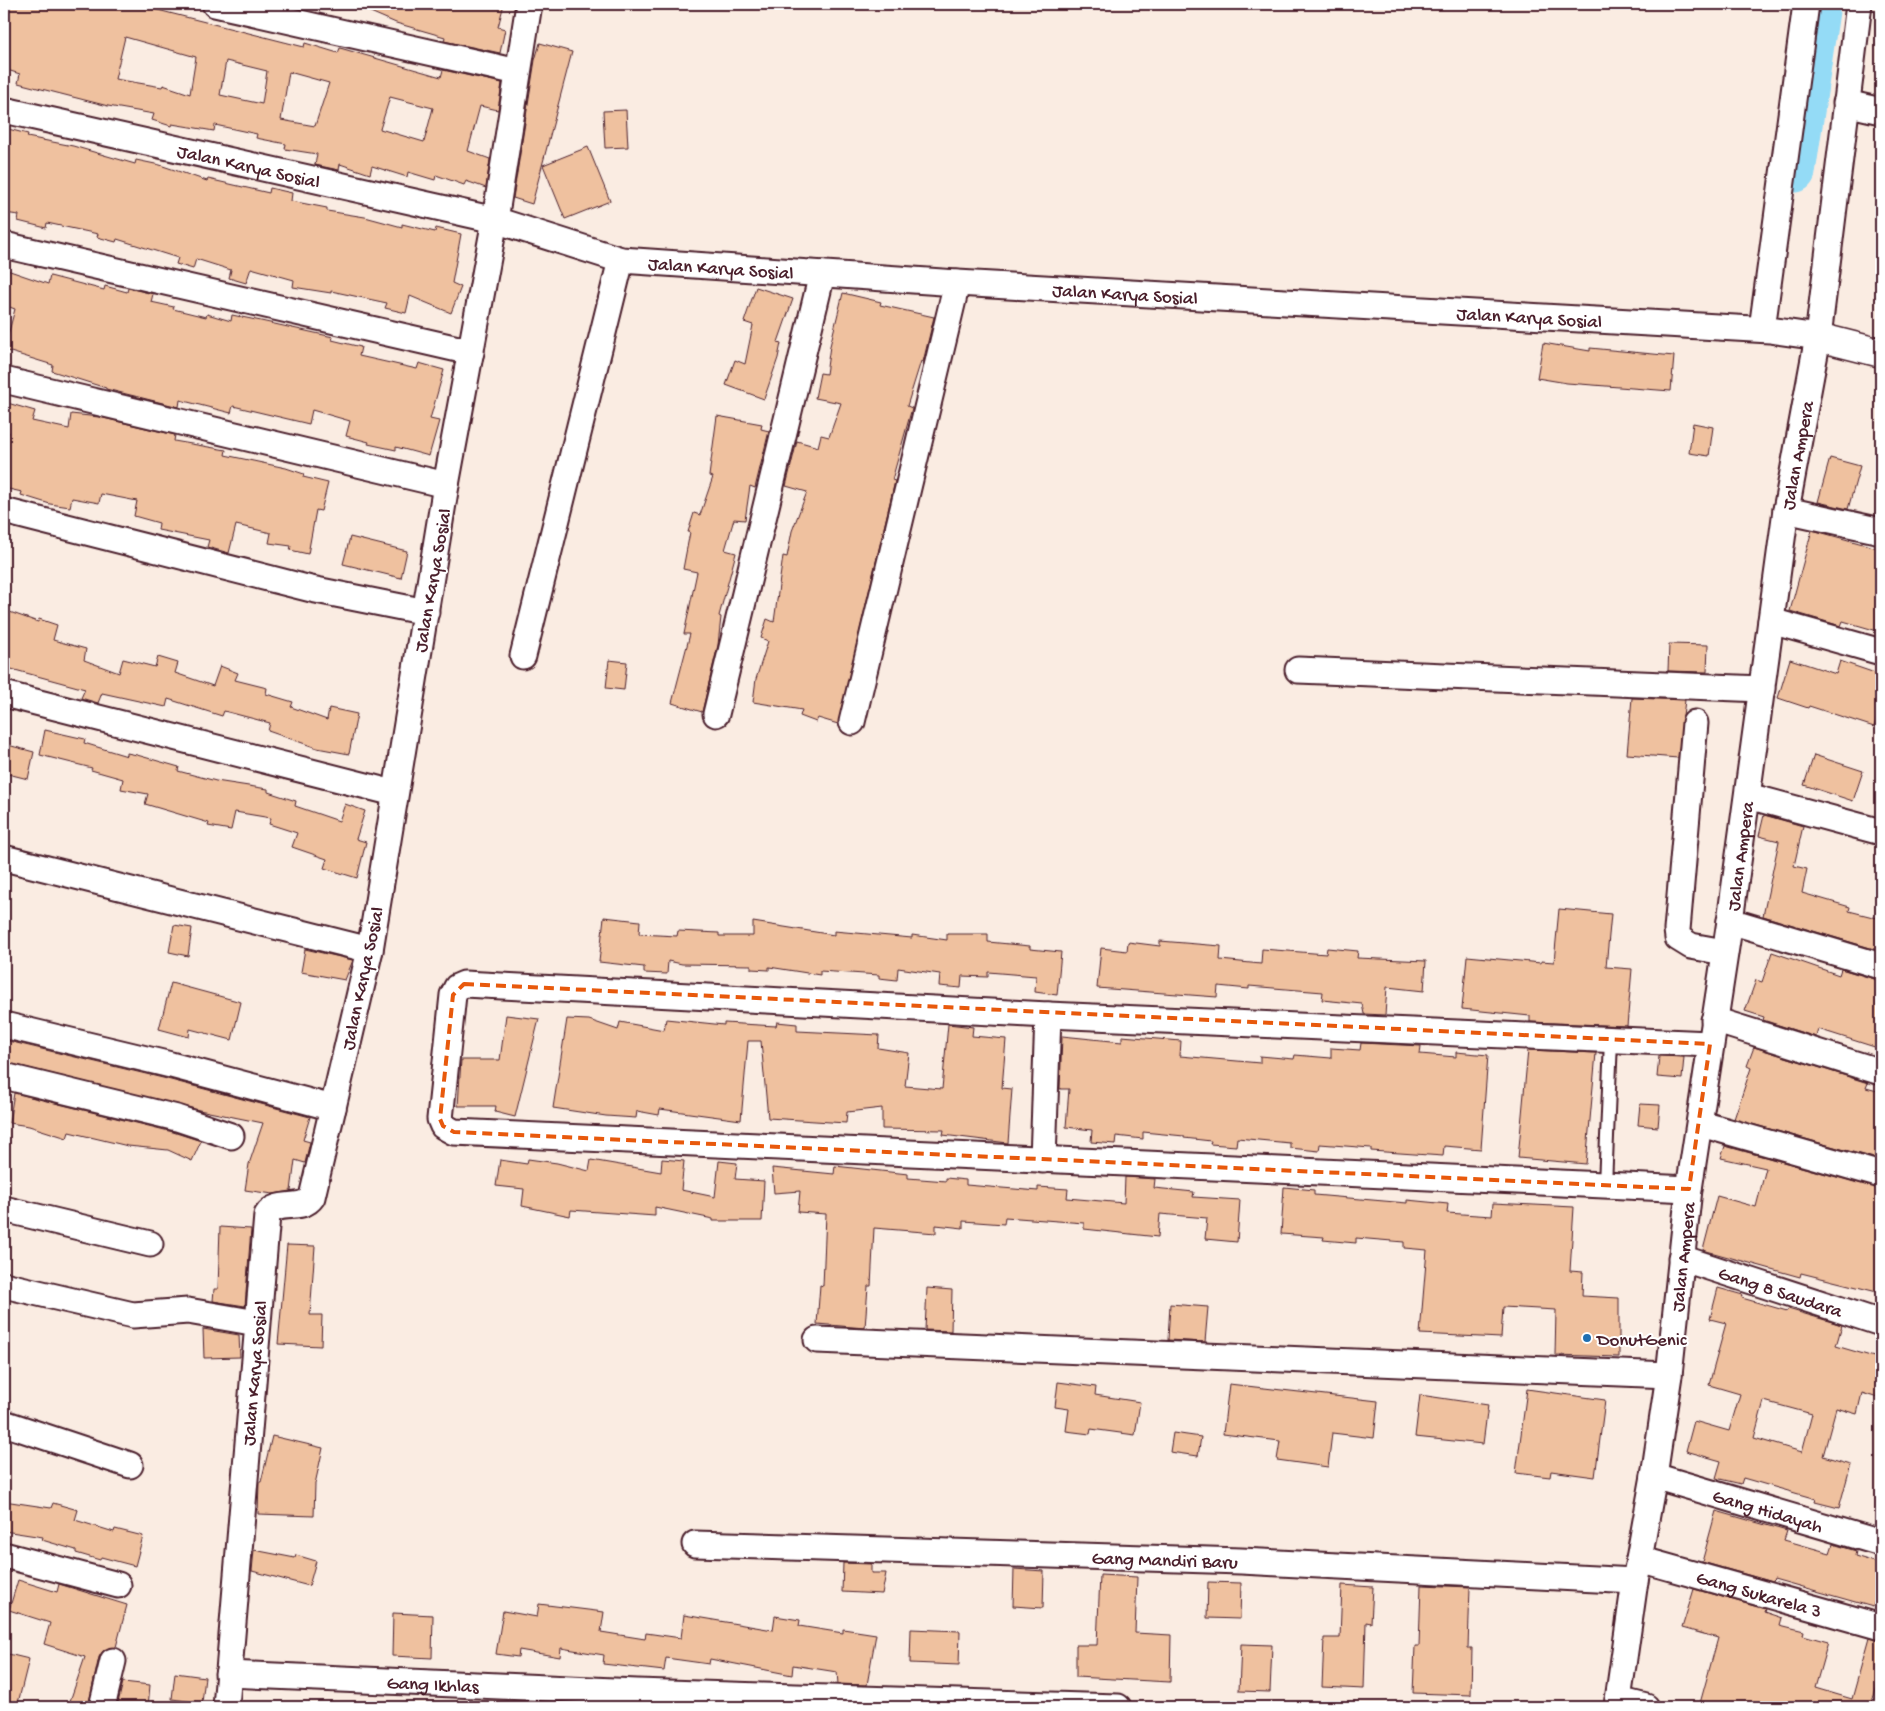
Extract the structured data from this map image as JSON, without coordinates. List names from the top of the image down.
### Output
{
  "streets": {
    "street": [
      "Jalan Karya Sosial",
      "Jalan Ampera",
      "Gang 8 Saudara",
      "Gang Hidayah",
      "Gang Mandiri Baru",
      "Gang Sukarela 3",
      "Gang Ikhlas"
    ]
  },
  "crossings": [
    ["Jalan Karya Sosial", "Jalan Ampera"],
    ["Jalan Karya Sosial", "Gang Ikhlas"],
    ["Jalan Ampera", "Gang 8 Saudara"],
    ["Jalan Ampera", "Gang Hidayah"],
    ["Jalan Ampera", "Gang Mandiri Baru"],
    ["Jalan Ampera", "Gang Sukarela 3"],
    ["Gang Mandiri Baru", "Gang Sukarela 3"]
  ],
  "places": ["DonutGenic"]
}
